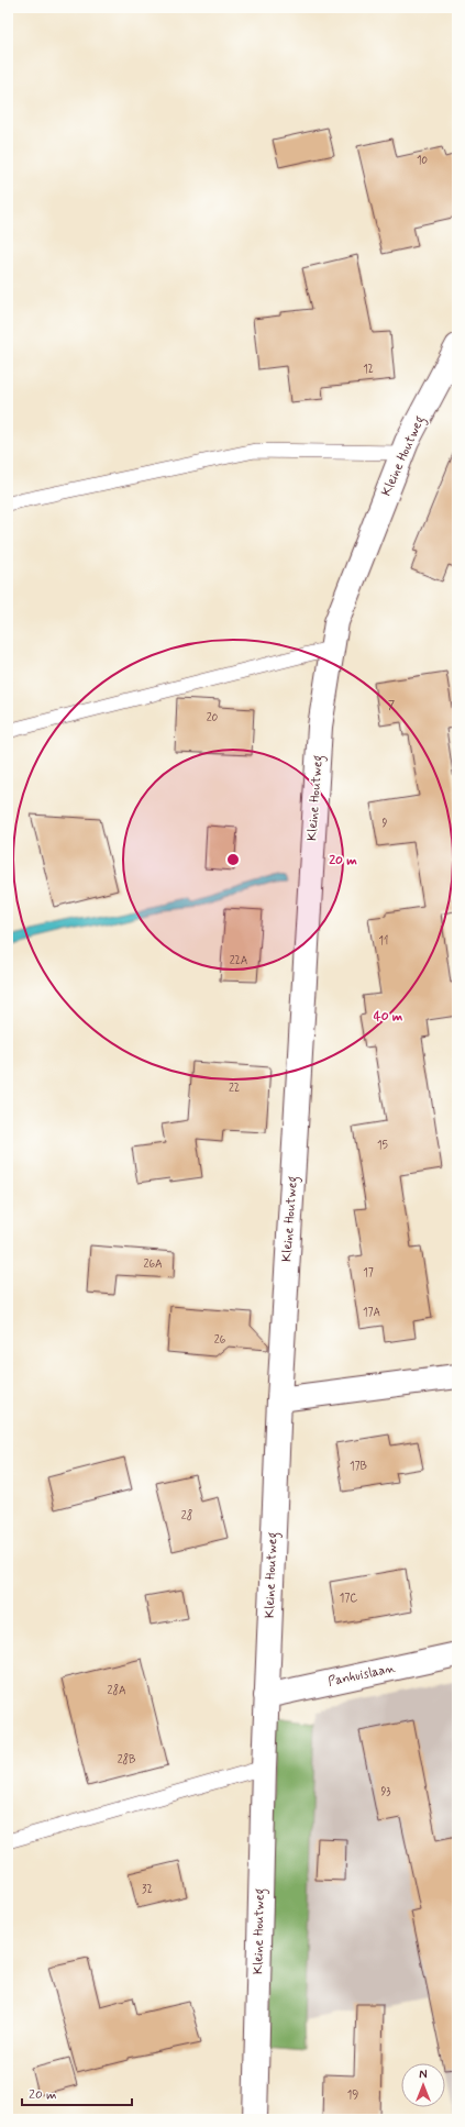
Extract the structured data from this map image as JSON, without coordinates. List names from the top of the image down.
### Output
{
  "streets": {
    "street": ["Kleine Houtweg", "Panhuislaan"]
  },
  "crossings": [
    ["Kleine Houtweg", "Panhuislaan"]
  ],
  "house_numbers": [
    "10",
    "12",
    "7",
    "20",
    "9",
    "11",
    "22A",
    "22",
    "15",
    "26A",
    "17",
    "17A",
    "26",
    "17B",
    "28",
    "17C",
    "28A",
    "28B",
    "93",
    "32",
    "19"
  ],
  "scale_bar": "20 m",
  "north": "top",
  "rings": ["20 m", "40 m"]
}
